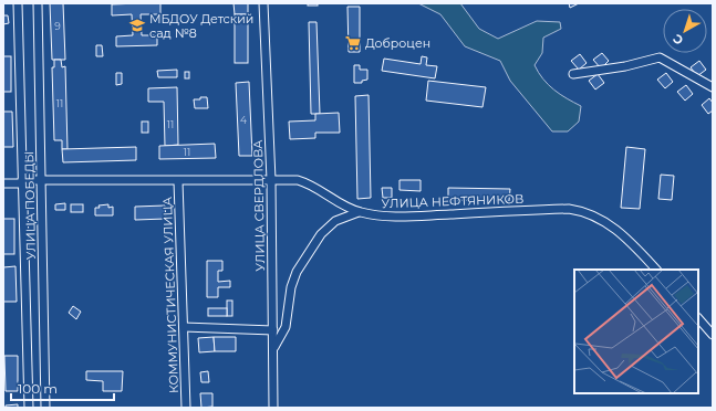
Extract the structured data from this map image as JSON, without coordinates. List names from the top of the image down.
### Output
{
  "streets": {
    "street": [
      "УЛИЦА НЕФТЯНИКОВ",
      "УЛИЦА ПОБЕДЫ",
      "УЛИЦА СВЕРДЛОВА",
      "КОММУНИСТИЧЕСКАЯ УЛИЦА"
    ]
  },
  "crossings": [
    ["УЛИЦА НЕФТЯНИКОВ", "УЛИЦА ПОБЕДЫ"],
    ["УЛИЦА НЕФТЯНИКОВ", "УЛИЦА СВЕРДЛОВА"],
    ["УЛИЦА НЕФТЯНИКОВ", "КОММУНИСТИЧЕСКАЯ УЛИЦА"]
  ],
  "places": {
    "school or university": ["МБДОУ Детский сад №8"],
    "supermarket": ["Доброцен"]
  },
  "house_numbers": [
    "9",
    "11",
    "4",
    "11",
    "11"
  ],
  "scale_bar": "100 m",
  "north": "bottom left"
}
